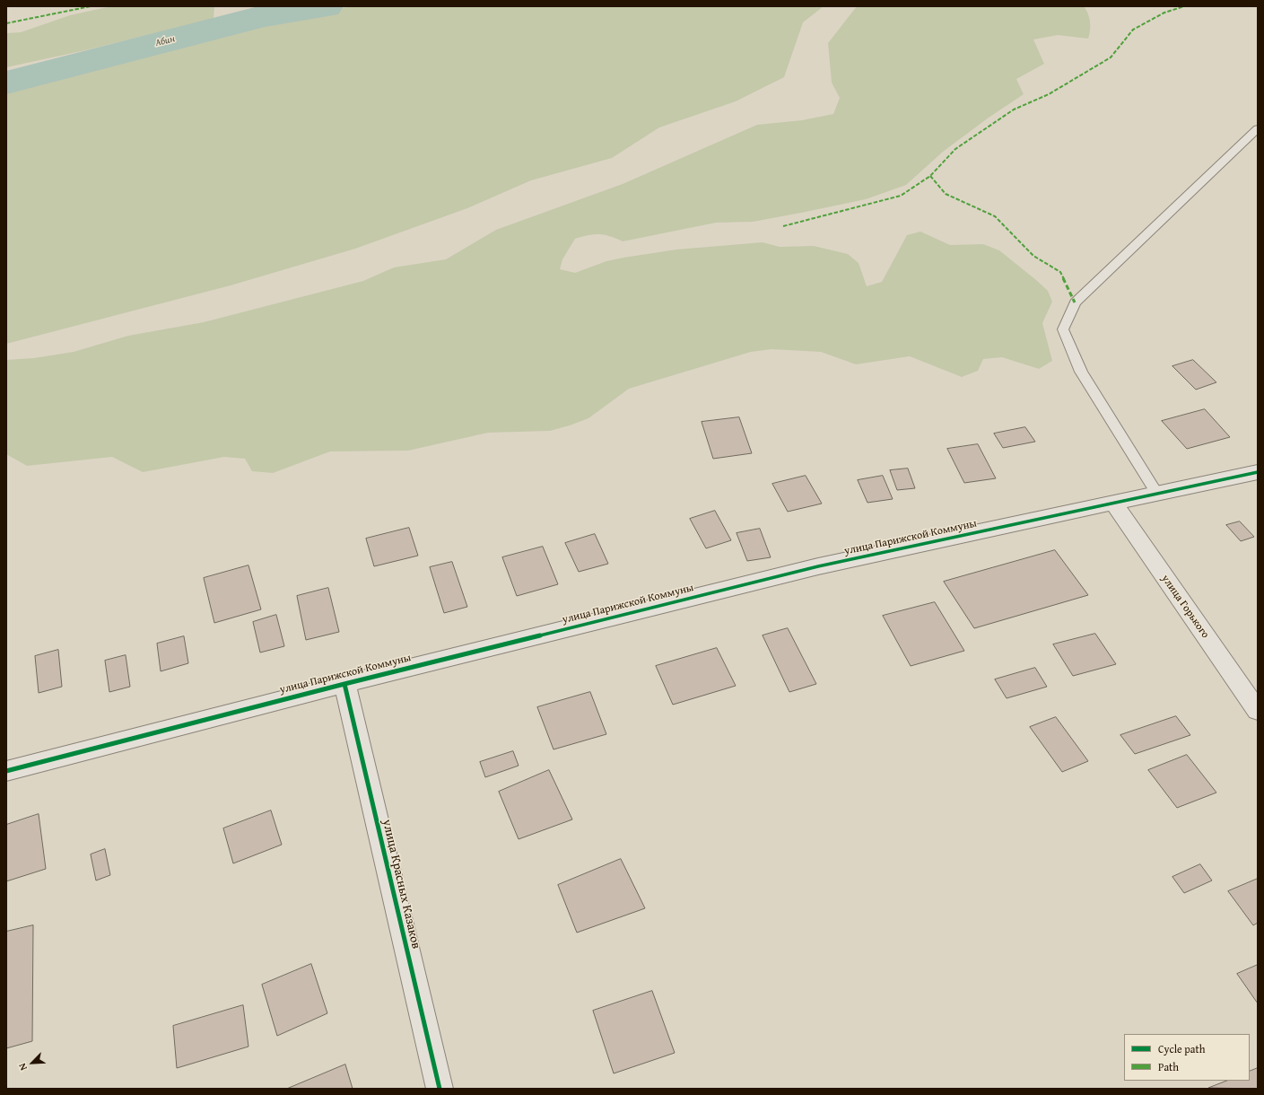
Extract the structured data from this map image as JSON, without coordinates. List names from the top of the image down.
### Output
{
  "streets": {
    "street": ["улица Парижской Коммуны", "улица Горького", "улица Красных Казаков"]
  },
  "crossings": [
    ["улица Парижской Коммуны", "улица Горького"],
    ["улица Парижской Коммуны", "улица Красных Казаков"]
  ],
  "water": ["Абин"],
  "legend": ["Cycle path", "Path"],
  "north": "bottom left"
}
